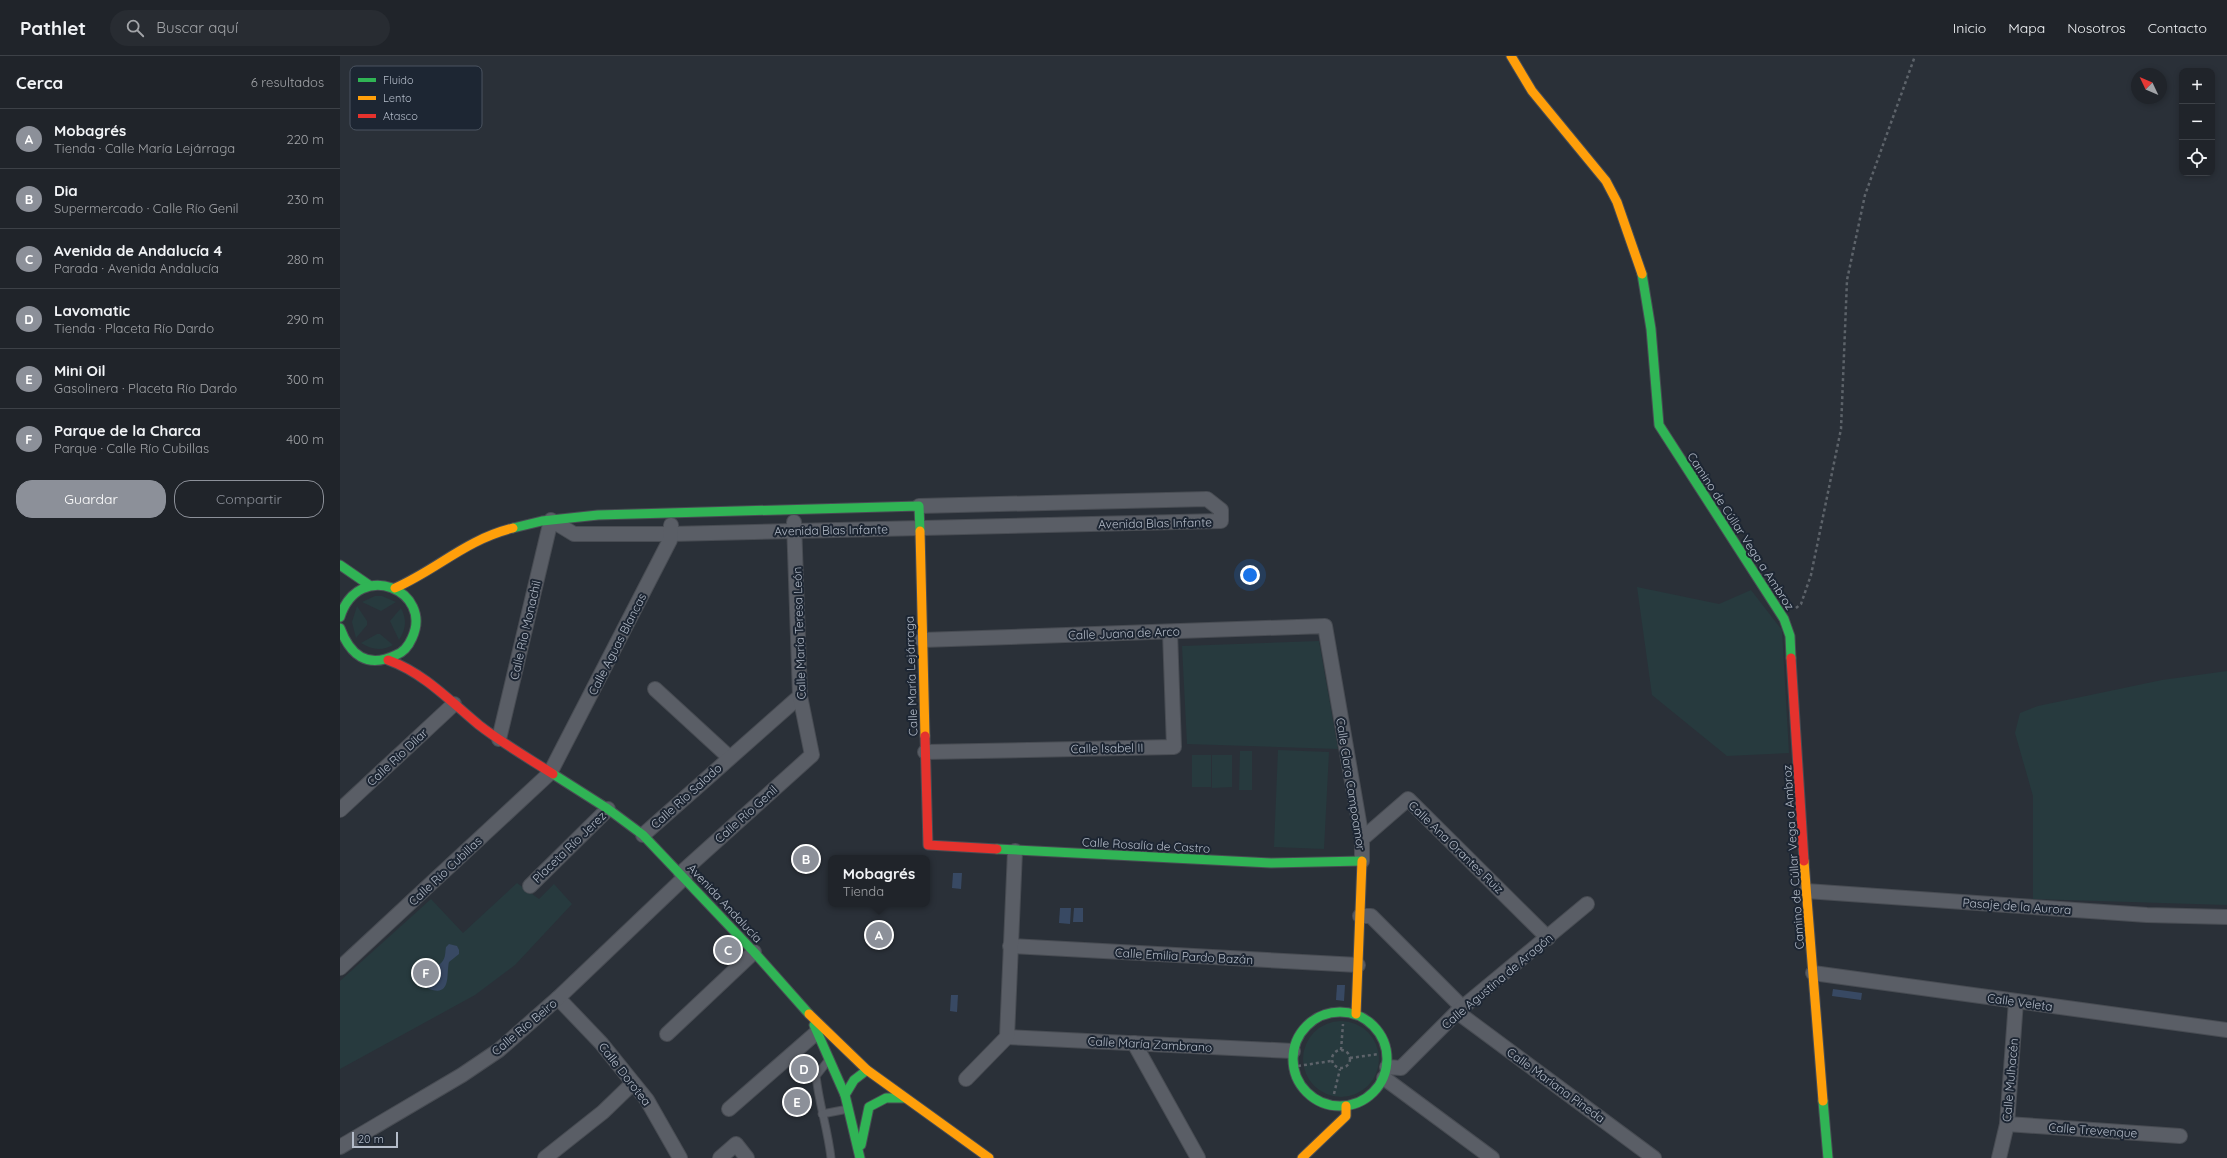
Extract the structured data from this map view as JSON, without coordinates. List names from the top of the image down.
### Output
{
  "streets": {
    "street": [
      "Avenida Blas Infante",
      "Camino de Cúllar Vega a Ambroz",
      "Calle Río Monachil",
      "Calle María Teresa León",
      "Calle Juana de Arco",
      "Calle Aguas Blancas",
      "Calle María Lejárraga",
      "Calle Isabel II",
      "Calle Río Dílar",
      "Calle Clara Campoamor",
      "Calle Río Salado",
      "Calle Río Genil",
      "Calle Rosalía de Castro",
      "Placeta Río Jerez",
      "Calle Ana Orantes Ruiz",
      "Calle Río Cubillas",
      "Avenida Andalucía",
      "Pasaje de la Aurora",
      "Calle Emilia Pardo Bazán",
      "Calle Agustina de Aragón",
      "Calle Veleta",
      "Calle Río Beiro",
      "Calle María Zambrano",
      "Calle Dorotea",
      "Calle Mulhacén",
      "Calle Mariana Pineda",
      "Calle Trevenque"
    ]
  },
  "crossings": [
    ["Avenida Blas Infante", "Calle Río Monachil"],
    ["Avenida Blas Infante", "Calle María Teresa León"],
    ["Avenida Blas Infante", "Calle Aguas Blancas"],
    ["Avenida Blas Infante", "Calle María Lejárraga"],
    ["Camino de Cúllar Vega a Ambroz", "Pasaje de la Aurora"],
    ["Camino de Cúllar Vega a Ambroz", "Calle Veleta"],
    ["Calle Río Monachil", "Avenida Andalucía"],
    ["Calle María Teresa León", "Calle Río Salado"],
    ["Calle María Teresa León", "Calle Río Genil"],
    ["Calle Juana de Arco", "Calle María Lejárraga"],
    ["Calle Juana de Arco", "Calle Isabel II"],
    ["Calle Juana de Arco", "Calle Clara Campoamor"],
    ["Calle Aguas Blancas", "Calle Río Cubillas"],
    ["Calle Aguas Blancas", "Avenida Andalucía"],
    ["Calle María Lejárraga", "Calle Isabel II"],
    ["Calle María Lejárraga", "Calle Rosalía de Castro"],
    ["Calle Río Dílar", "Avenida Andalucía"],
    ["Calle Clara Campoamor", "Calle Rosalía de Castro"],
    ["Calle Clara Campoamor", "Calle Ana Orantes Ruiz"],
    ["Calle Clara Campoamor", "Calle Emilia Pardo Bazán"],
    ["Calle Clara Campoamor", "Calle Mariana Pineda"],
    ["Calle Río Salado", "Avenida Andalucía"],
    ["Calle Río Genil", "Avenida Andalucía"],
    ["Calle Río Genil", "Calle Río Beiro"],
    ["Placeta Río Jerez", "Avenida Andalucía"],
    ["Calle Ana Orantes Ruiz", "Calle Agustina de Aragón"],
    ["Calle Río Cubillas", "Avenida Andalucía"],
    ["Avenida Andalucía", "Calle Río Beiro"],
    ["Calle Agustina de Aragón", "Calle Mariana Pineda"],
    ["Calle Veleta", "Calle Mulhacén"],
    ["Calle Río Beiro", "Calle Dorotea"],
    ["Calle Mulhacén", "Calle Trevenque"]
  ],
  "legend": ["Fluido", "Lento", "Atasco"],
  "scale_bar": "20 m",
  "north": "top left",
  "page": {
    "header": "Pathlet",
    "search": "Buscar aquí",
    "nav": [
      "Inicio",
      "Mapa",
      "Nosotros",
      "Contacto"
    ],
    "heading": ["Cerca", "6 resultados"],
    "map_buttons": ["+", "−"],
    "list": [
      {
        "mark": "A",
        "name": "Mobagrés",
        "note": "Tienda · Calle María Lejárraga",
        "value": "220 m"
      },
      {
        "mark": "B",
        "name": "Dia",
        "note": "Supermercado · Calle Río Genil",
        "value": "230 m"
      },
      {
        "mark": "C",
        "name": "Avenida de Andalucía 4",
        "note": "Parada · Avenida Andalucía",
        "value": "280 m"
      },
      {
        "mark": "D",
        "name": "Lavomatic",
        "note": "Tienda · Placeta Río Dardo",
        "value": "290 m"
      },
      {
        "mark": "E",
        "name": "Mini Oil",
        "note": "Gasolinera · Placeta Río Dardo",
        "value": "300 m"
      },
      {
        "mark": "F",
        "name": "Parque de la Charca",
        "note": "Parque · Calle Río Cubillas",
        "value": "400 m"
      }
    ],
    "buttons": ["Guardar", "Compartir"],
    "pins": [
      "B",
      "A",
      "C",
      "F",
      "D",
      "E"
    ],
    "popup": ["Mobagrés", "Tienda"],
    "scale": "20 m"
  }
}
